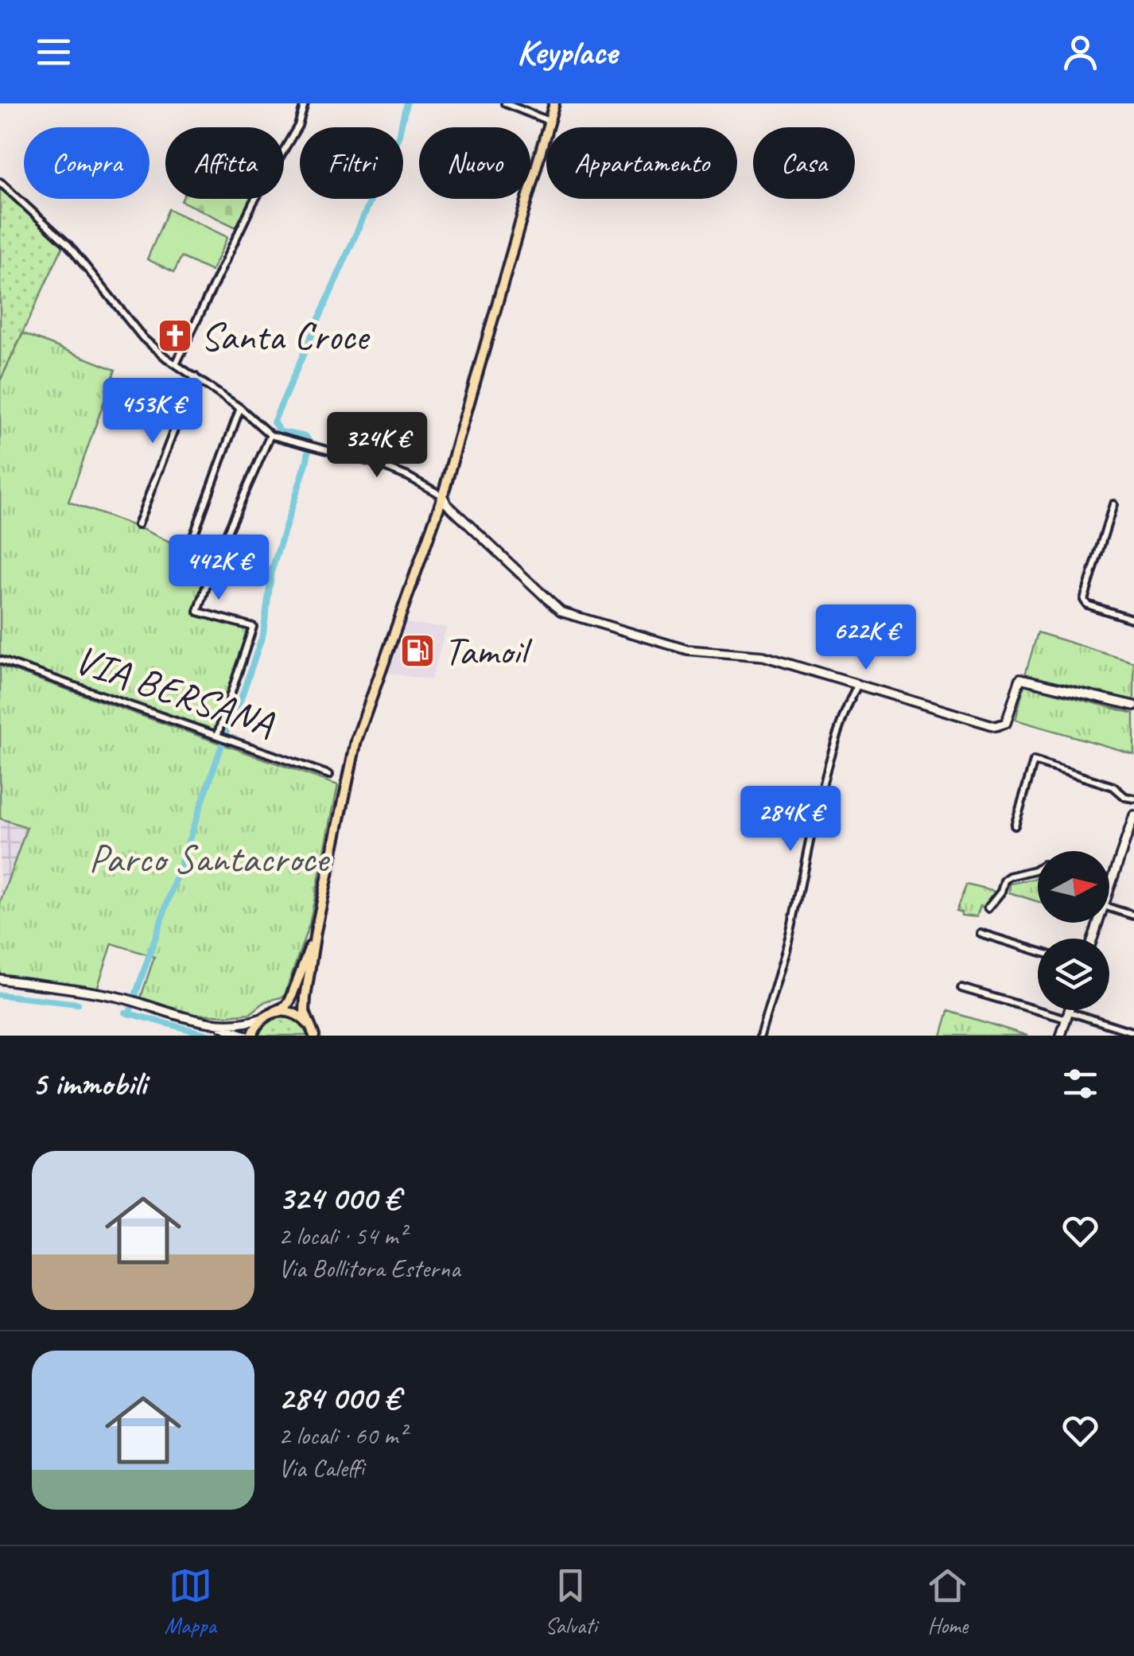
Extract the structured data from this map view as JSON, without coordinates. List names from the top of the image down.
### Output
{
  "streets": {
    "street": ["VIA BERSANA"]
  },
  "parks": ["Parco Santacroce"],
  "places": {
    "church": ["Santa Croce"],
    "fuel station": ["Tamoil"]
  },
  "north": "right",
  "page": {
    "header": "Keyplace",
    "chip": [
      "Compra",
      "Affitta",
      "Filtri",
      "Nuovo",
      "Appartamento",
      "Casa"
    ],
    "price": [
      "453K €",
      "324K €",
      "442K €",
      "622K €",
      "284K €"
    ],
    "heading": "5 immobili",
    "list": [
      {
        "name": "324 000 €",
        "note": "2 locali · 54 m² · Via Bollitora Esterna"
      },
      {
        "name": "284 000 €",
        "note": "2 locali · 60 m² · Via Caleffi"
      }
    ],
    "tabs": ["Mappa", "Salvati", "Home"]
  }
}
